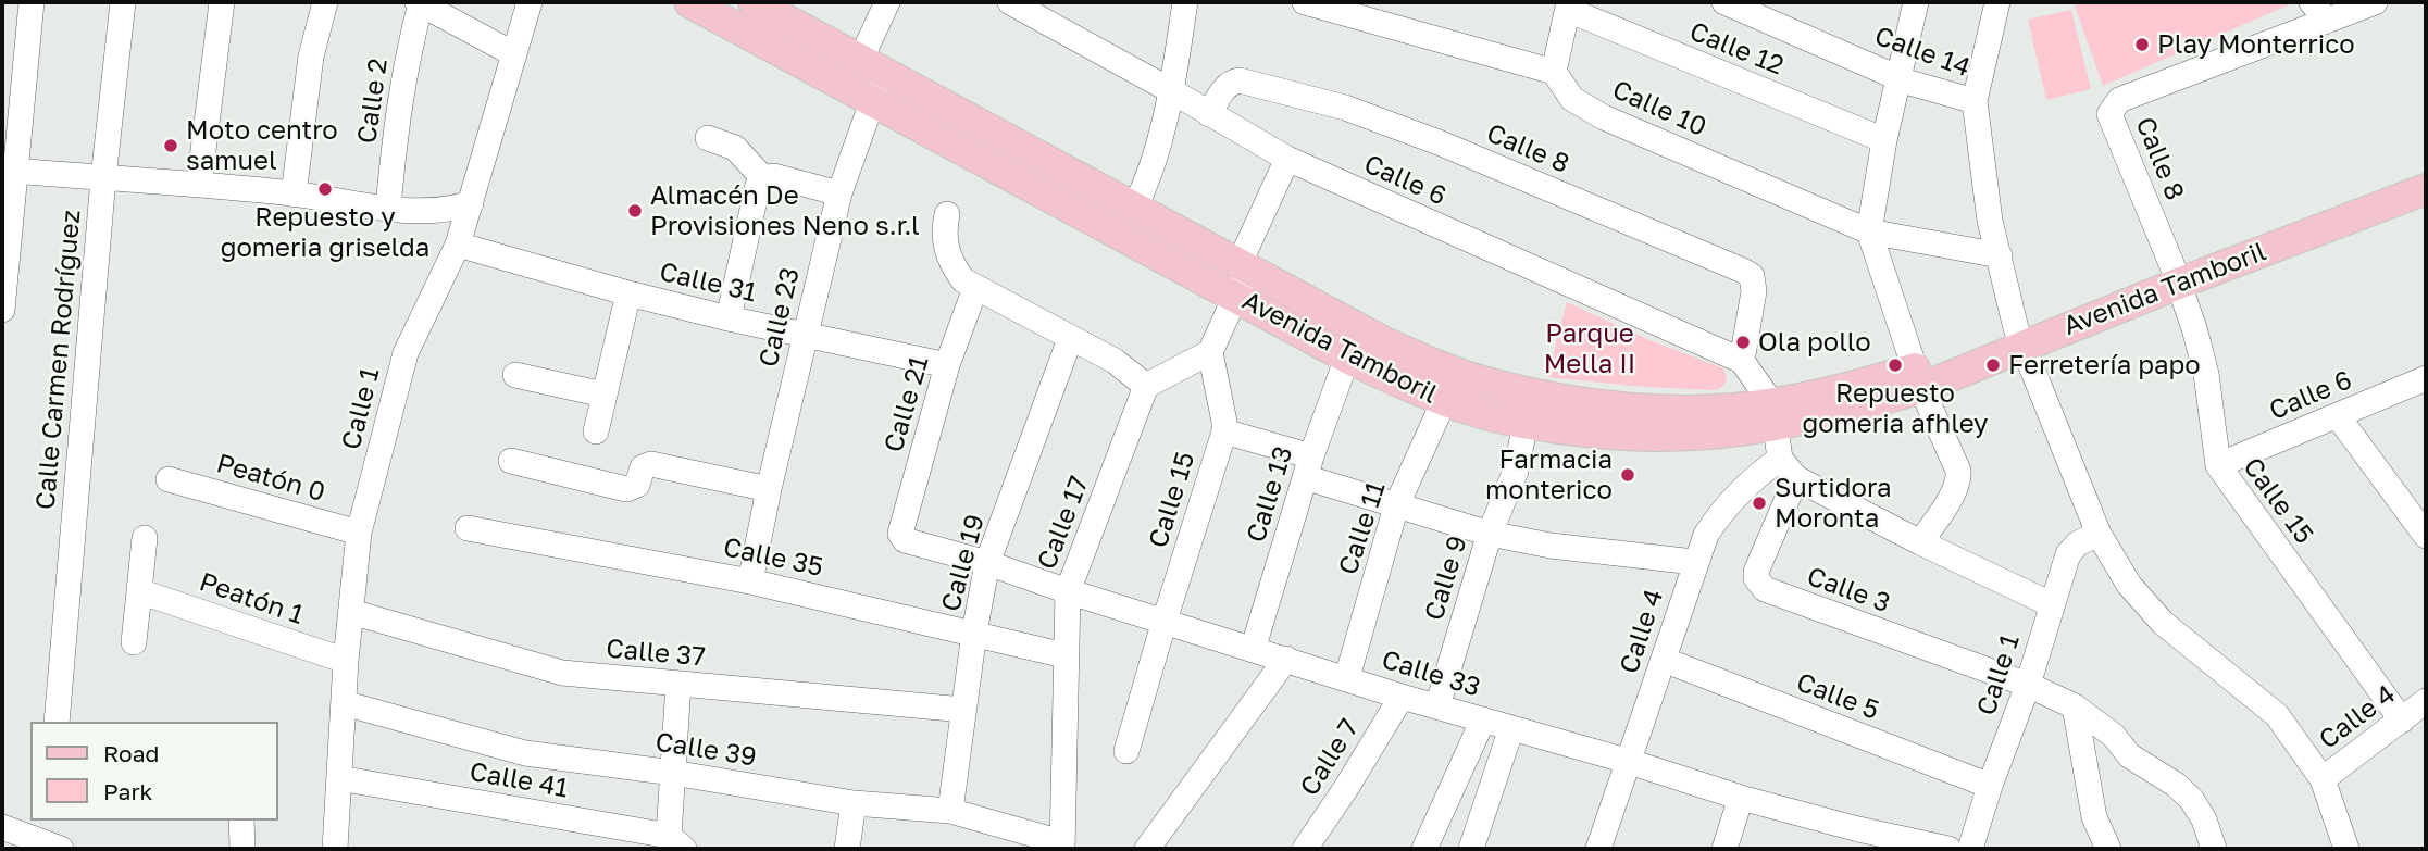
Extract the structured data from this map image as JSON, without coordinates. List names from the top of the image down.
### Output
{
  "streets": {
    "main road": ["Avenida Tamboril"],
    "street": [
      "Calle 12",
      "Calle 14",
      "Calle 2",
      "Calle 10",
      "Calle 8",
      "Calle 6",
      "Calle 31",
      "Calle 23",
      "Calle Carmen Rodríguez",
      "Calle 21",
      "Calle 1",
      "Peatón 0",
      "Calle 13",
      "Calle 15",
      "Calle 17",
      "Calle 11",
      "Calle 35",
      "Calle 19",
      "Calle 9",
      "Calle 3",
      "Peatón 1",
      "Calle 4",
      "Calle 37",
      "Calle 33",
      "Calle 5",
      "Calle 39",
      "Calle 7",
      "Calle 41"
    ]
  },
  "crossings": [
    ["Calle 8", "Calle 6"],
    ["Calle 8", "Avenida Tamboril"],
    ["Calle 8", "Calle 15"],
    ["Calle 6", "Calle 15"],
    ["Calle 31", "Calle 23"],
    ["Calle 31", "Calle 21"],
    ["Calle 31", "Calle 1"],
    ["Avenida Tamboril", "Calle 23"],
    ["Avenida Tamboril", "Calle 13"],
    ["Avenida Tamboril", "Calle 15"],
    ["Avenida Tamboril", "Calle 11"],
    ["Avenida Tamboril", "Calle 9"],
    ["Calle 23", "Calle 35"],
    ["Calle 21", "Calle 33"],
    ["Calle 1", "Peatón 0"],
    ["Calle 1", "Calle 3"],
    ["Calle 1", "Peatón 1"],
    ["Calle 1", "Calle 37"],
    ["Calle 1", "Calle 5"],
    ["Calle 1", "Calle 39"],
    ["Calle 1", "Calle 41"],
    ["Calle 13", "Calle 33"],
    ["Calle 15", "Calle 4"],
    ["Calle 15", "Calle 33"],
    ["Calle 17", "Calle 35"],
    ["Calle 17", "Calle 33"],
    ["Calle 17", "Calle 39"],
    ["Calle 11", "Calle 33"],
    ["Calle 35", "Calle 19"],
    ["Calle 19", "Calle 37"],
    ["Calle 19", "Calle 33"],
    ["Calle 19", "Calle 39"],
    ["Calle 9", "Calle 33"],
    ["Calle 4", "Calle 33"],
    ["Calle 4", "Calle 5"],
    ["Calle 33", "Calle 7"]
  ],
  "parks": ["Parque Mella II"],
  "places": [
    "Play Monterrico",
    "Moto centro samuel",
    "Repuesto y gomeria griselda",
    "Almacén De Provisiones Neno s.r.l",
    "Ola pollo",
    "Repuesto gomeria afhley",
    "Ferretería papo",
    "Farmacia monterico",
    "Surtidora Moronta"
  ],
  "legend": ["Road", "Park"]
}
